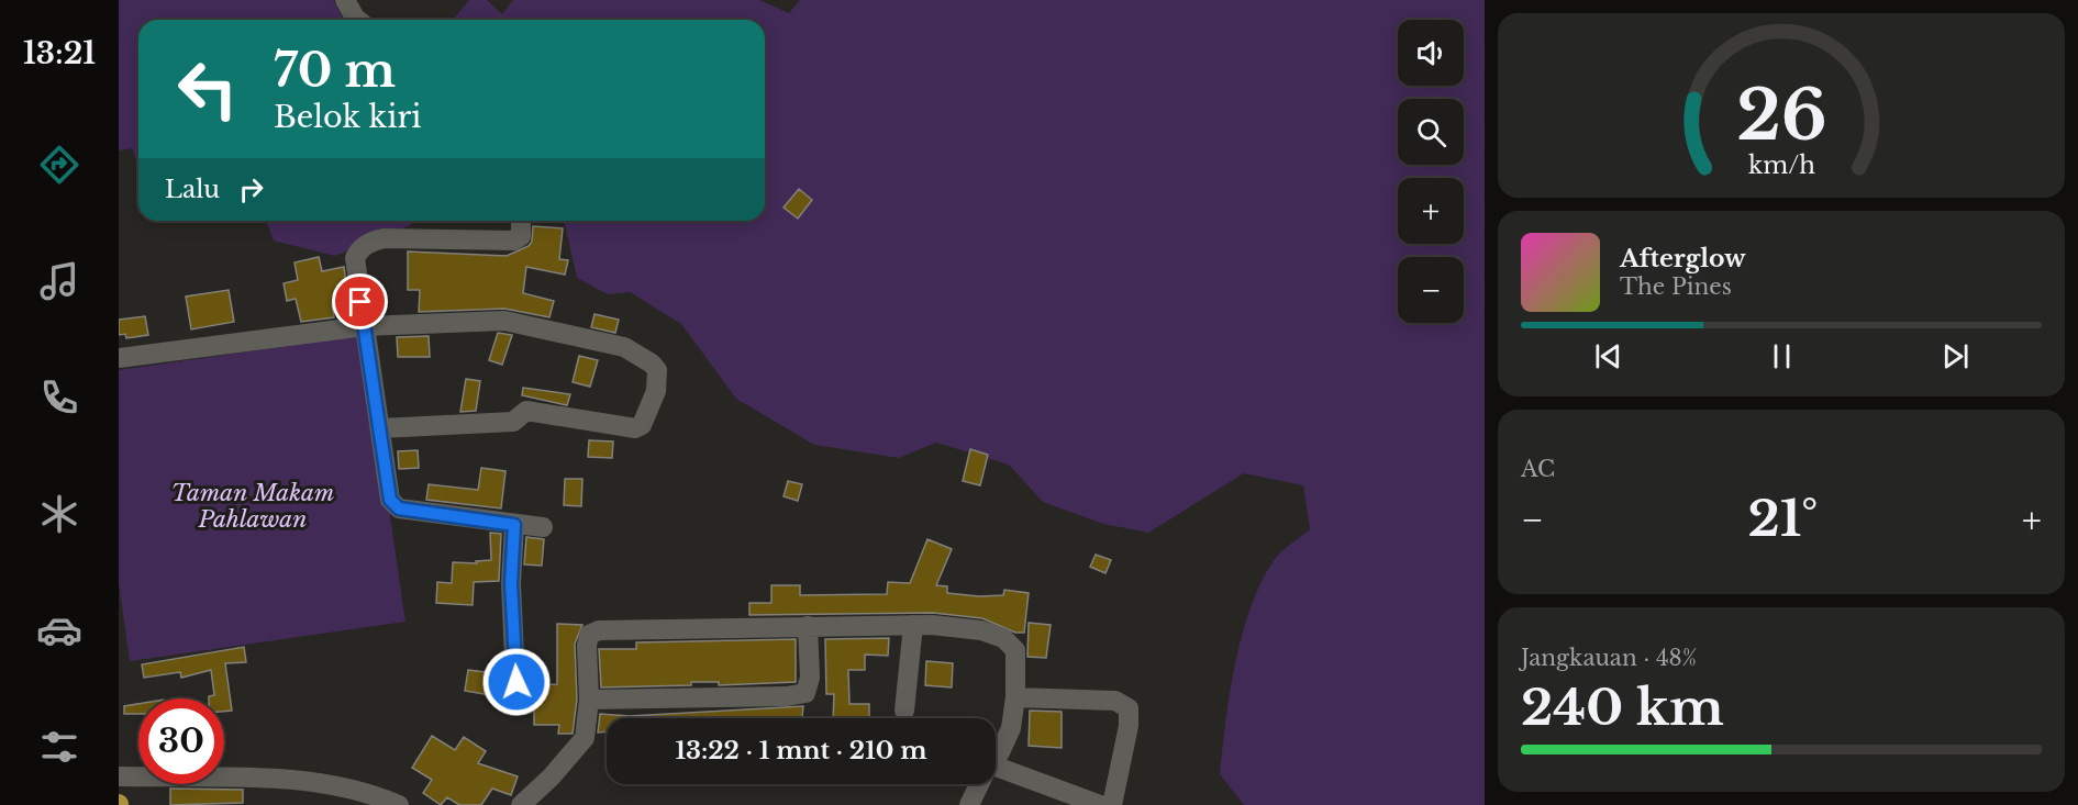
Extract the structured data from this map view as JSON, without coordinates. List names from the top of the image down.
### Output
{
  "parks": ["Taman Makam Pahlawan"],
  "page": {
    "tabs": "13:21",
    "map_buttons": ["+", "−"],
    "turn": ["70 m", "Belok kiri"],
    "then": "Lalu",
    "song": ["Afterglow", "The Pines"],
    "tile": [
      "AC",
      ["Jangkauan · 48%", "240 km"]
    ],
    "heat": ["−", "21°", "+"],
    "limit": "30",
    "trip": "13:22 · 1 mnt · 210 m",
    "gauge": ["26", "km/h"]
  }
}
